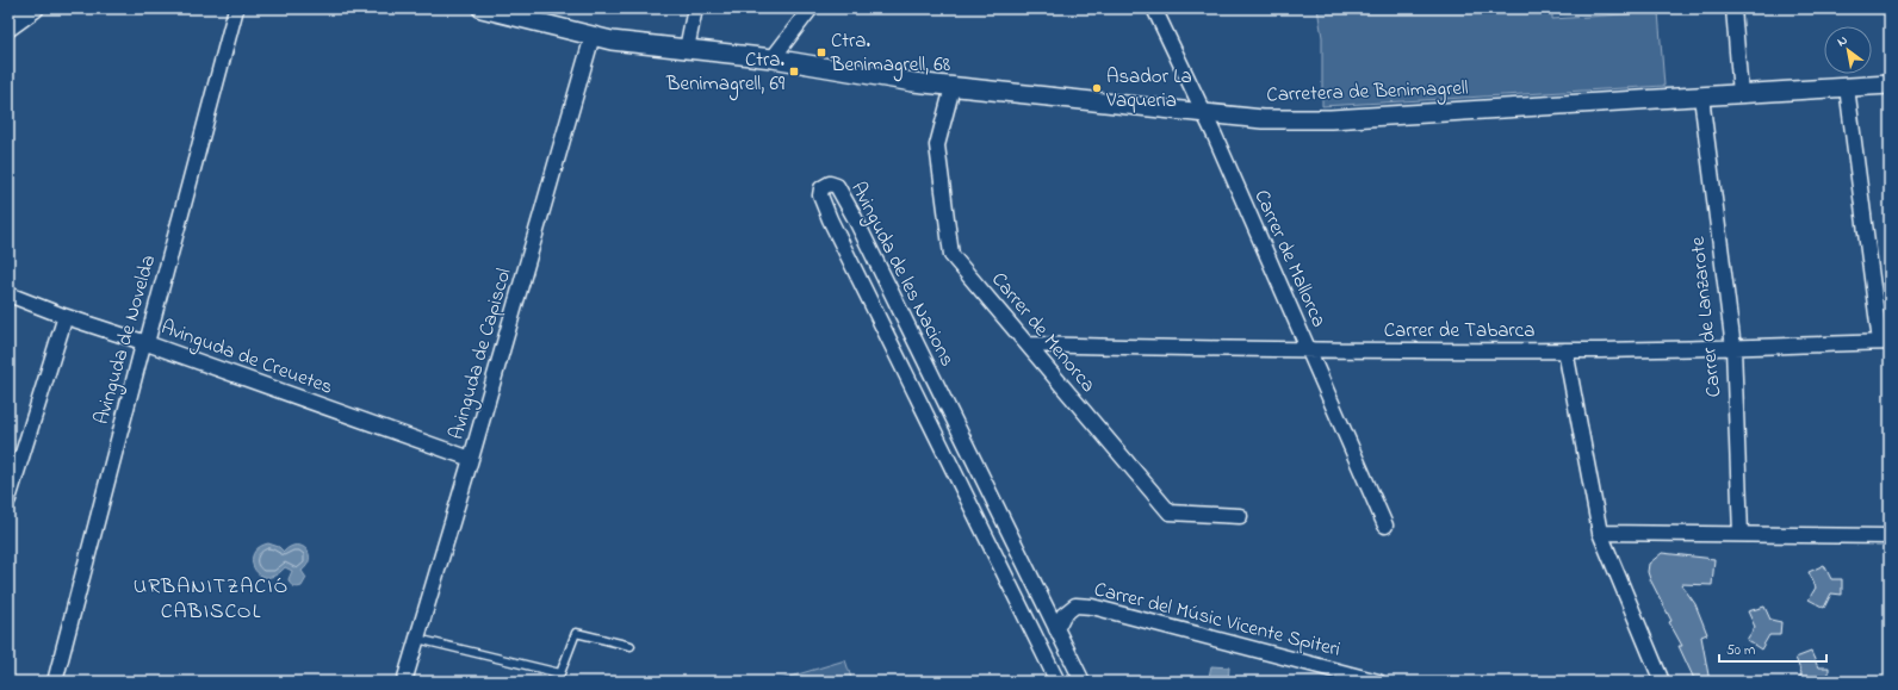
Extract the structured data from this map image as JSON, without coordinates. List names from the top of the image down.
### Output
{
  "streets": {
    "street": [
      "Carretera de Benimagrell",
      "Carrer de Mallorca",
      "Avinguda de les Nacions",
      "Carrer de Lanzarote",
      "Carrer de Tabarca",
      "Carrer de Menorca",
      "Avinguda de Novelda",
      "Avinguda de Capiscol",
      "Avinguda de Creuetes",
      "Carrer del Músic Vicente Spiteri"
    ]
  },
  "crossings": [
    ["Carretera de Benimagrell", "Carrer de Mallorca"],
    ["Carretera de Benimagrell", "Carrer de Lanzarote"],
    ["Carretera de Benimagrell", "Carrer de Menorca"],
    ["Carretera de Benimagrell", "Avinguda de Capiscol"],
    ["Carrer de Mallorca", "Carrer de Tabarca"],
    ["Avinguda de les Nacions", "Carrer del Músic Vicente Spiteri"],
    ["Carrer de Lanzarote", "Carrer de Tabarca"],
    ["Carrer de Tabarca", "Carrer de Menorca"],
    ["Avinguda de Novelda", "Avinguda de Creuetes"],
    ["Avinguda de Capiscol", "Avinguda de Creuetes"]
  ],
  "districts": ["URBANITZACIÓ CABISCOL"],
  "places": {
    "transit": ["Ctra. Benimagrell, 68", "Ctra. Benimagrell, 69"],
    "other": ["Asador La Vaqueria"]
  },
  "scale_bar": "50 m",
  "north": "top left"
}
